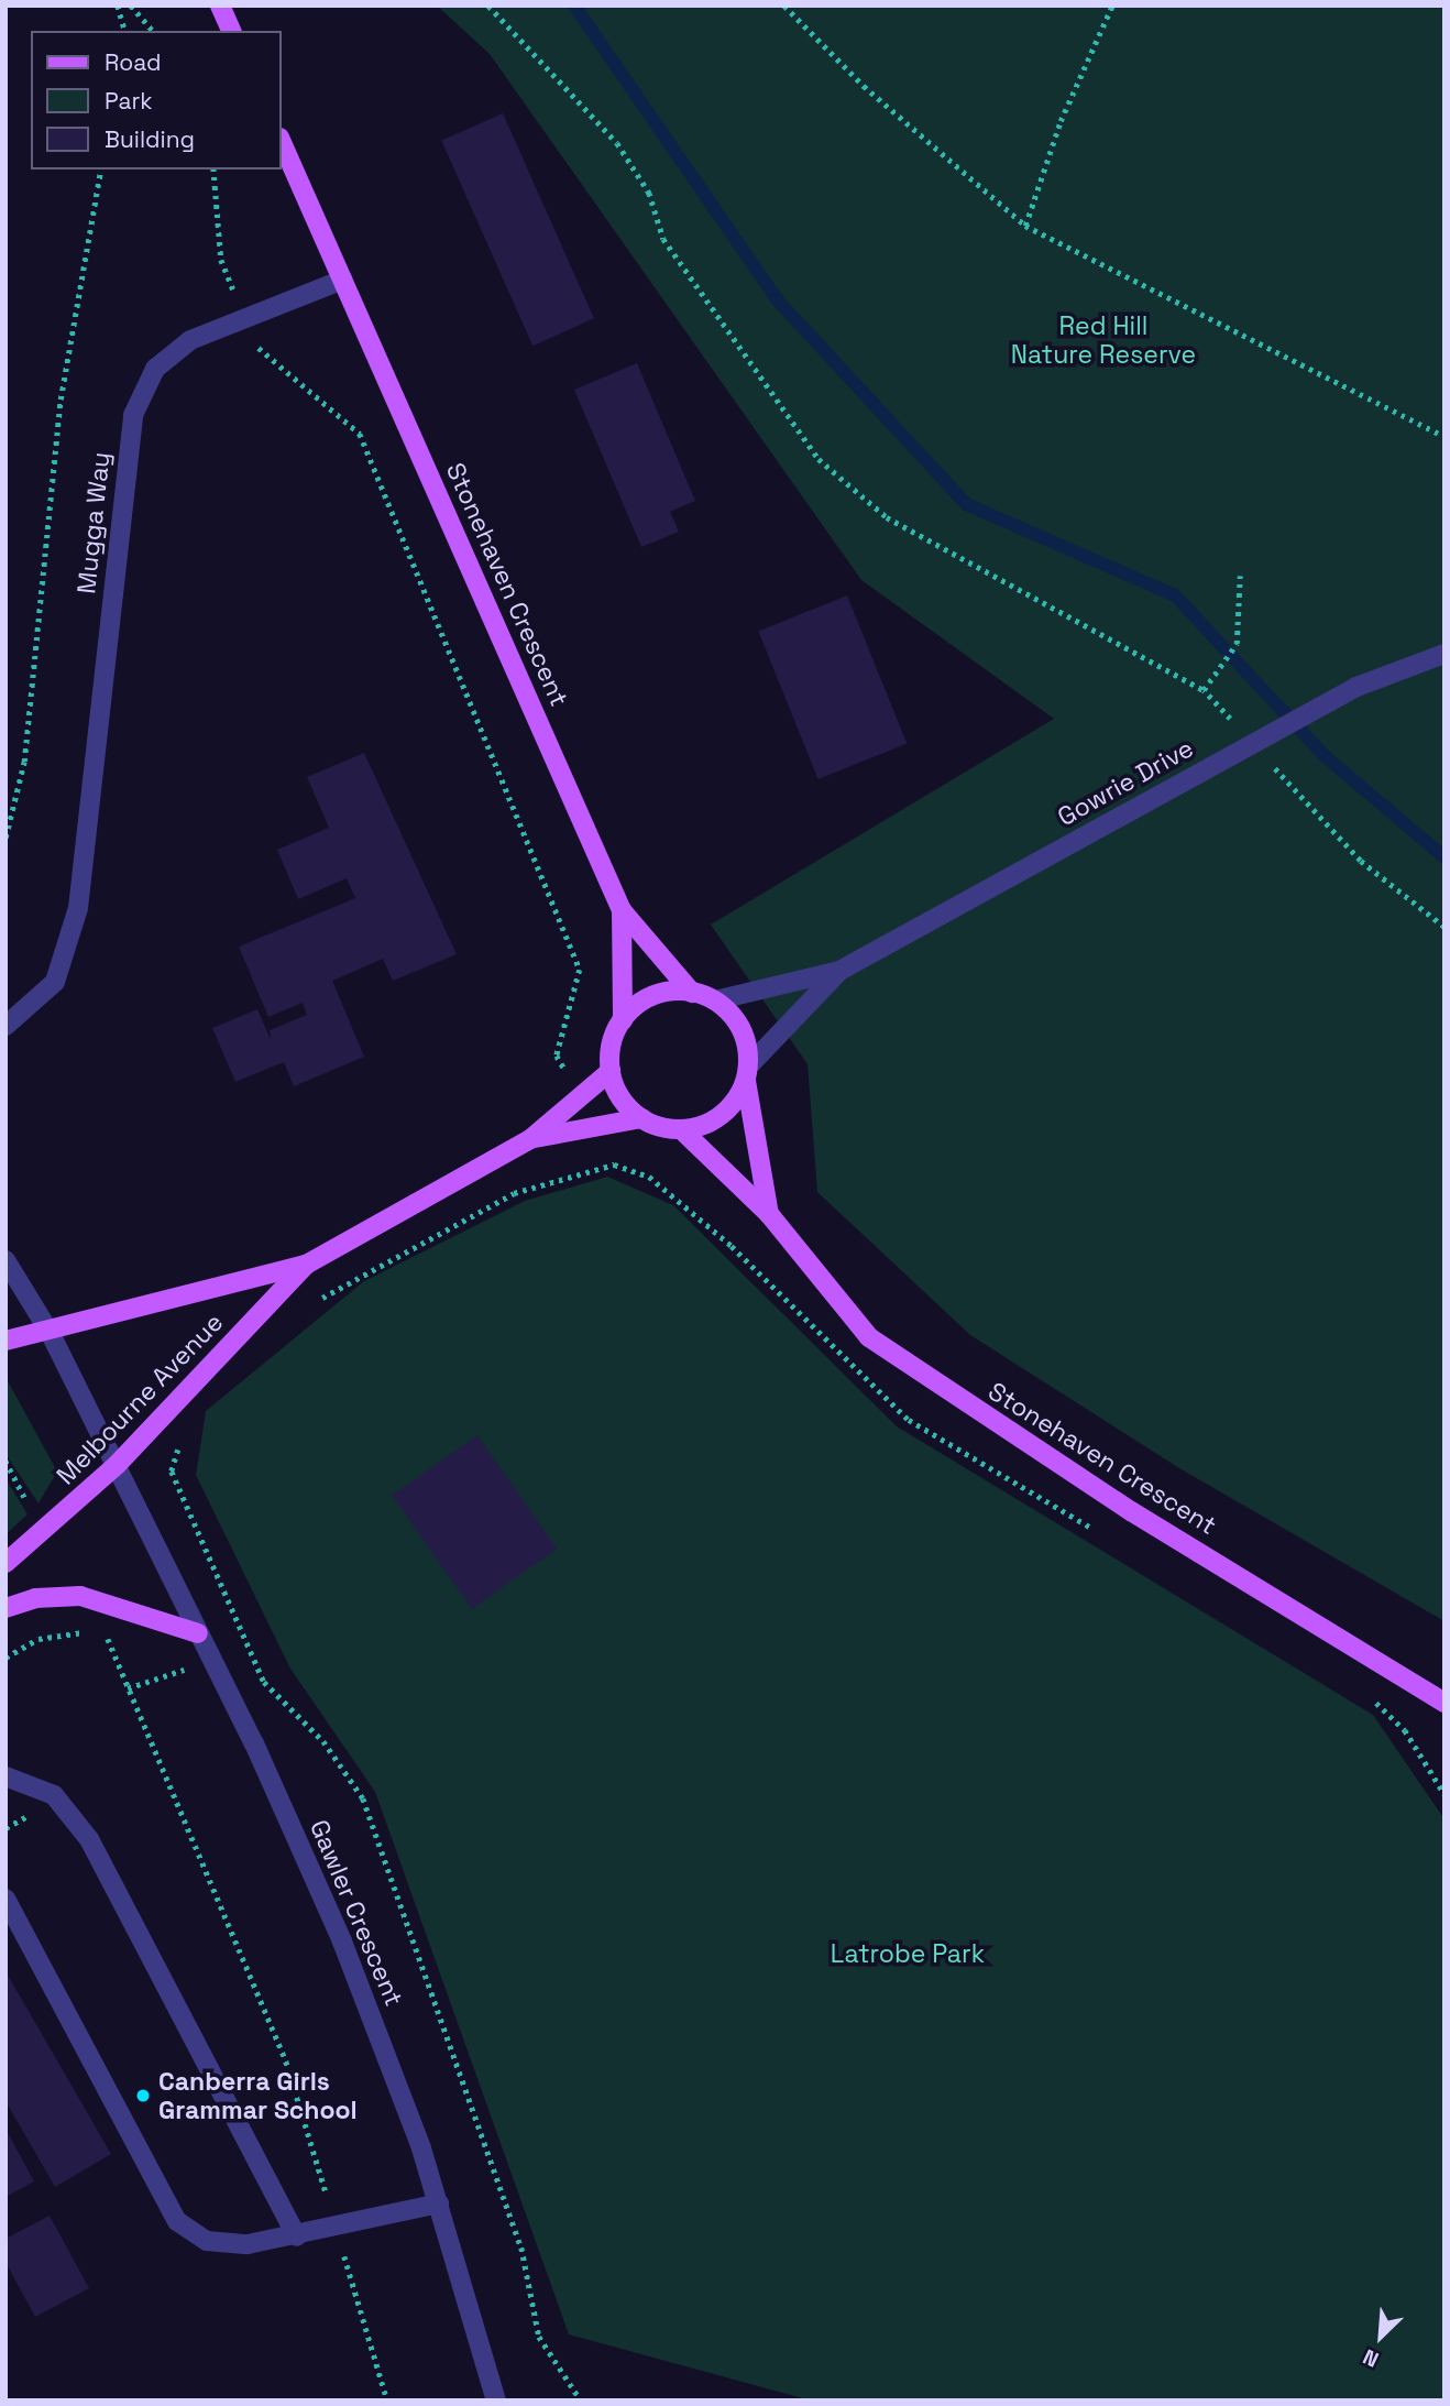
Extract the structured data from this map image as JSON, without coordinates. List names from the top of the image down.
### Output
{
  "streets": {
    "main road": ["Stonehaven Crescent", "Melbourne Avenue"],
    "street": ["Mugga Way", "Gowrie Drive", "Gawler Crescent"]
  },
  "crossings": [
    ["Mugga Way", "Stonehaven Crescent"],
    ["Stonehaven Crescent", "Gowrie Drive"],
    ["Stonehaven Crescent", "Melbourne Avenue"],
    ["Gowrie Drive", "Melbourne Avenue"],
    ["Melbourne Avenue", "Gawler Crescent"]
  ],
  "parks": ["Red Hill Nature Reserve", "Latrobe Park"],
  "places": ["Canberra Girls Grammar School"],
  "legend": ["Road", "Park", "Building"],
  "north": "bottom left"
}
